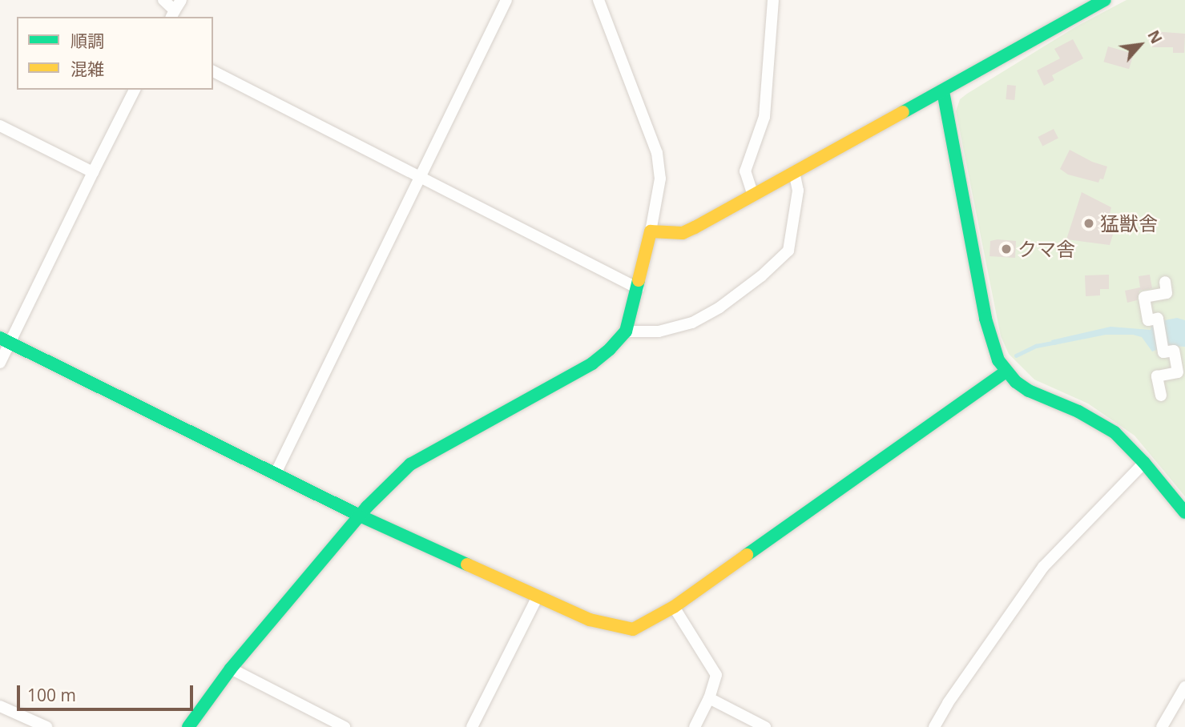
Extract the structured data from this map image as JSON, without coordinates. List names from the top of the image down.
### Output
{
  "places": ["猛獣舎", "クマ舎"],
  "legend": ["順調", "混雑"],
  "scale_bar": "100 m",
  "north": "top right"
}
